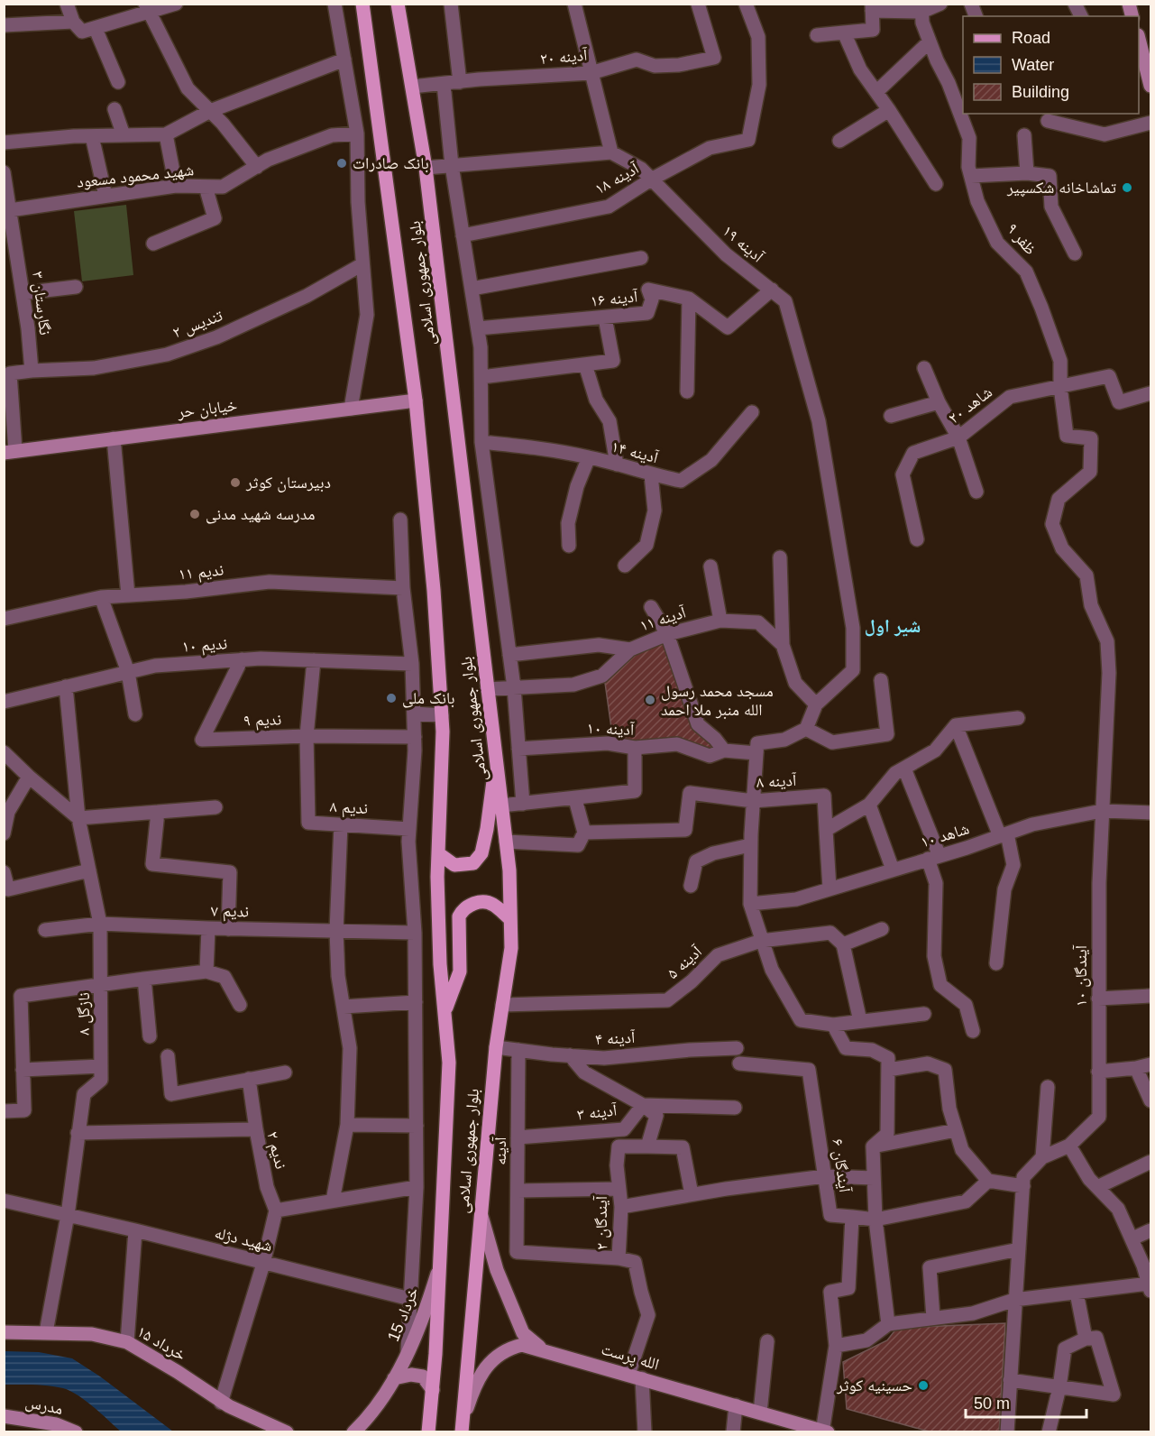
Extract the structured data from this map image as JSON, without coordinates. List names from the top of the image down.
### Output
{
  "streets": {
    "main road": ["بلوار جمهوری اسلامی"],
    "street": [
      "آدینه ۲۰",
      "شهید محمود مسعود",
      "آدینه ۱۸",
      "ظفر ۹",
      "آدینه ۱۹",
      "آدینه ۱۶",
      "نگارستان ۳",
      "تندیس ۲",
      "شاهد ۲۰",
      "خیابان حر",
      "آدینه ۱۴",
      "ندیم ۱۱",
      "آدینه ۱۱",
      "ندیم ۱۰",
      "ندیم ۹",
      "آدینه ۱۰",
      "آدینه ۸",
      "ندیم ۸",
      "شاهد ۱۰",
      "ندیم ۷",
      "آدینه ۵",
      "آیندگان ۱۰",
      "نازگل ۸",
      "آدینه ۴",
      "آدینه ۳",
      "ندیم ۲",
      "آدینه",
      "آیندگان ۶",
      "آیندگان ۲",
      "شهید دژله",
      "15 خرداد",
      "۱۵ خرداد",
      "الله پرست",
      "مدرس"
    ]
  },
  "crossings": [
    ["آدینه ۲۰", "بلوار جمهوری اسلامی"],
    ["شهید محمود مسعود", "نگارستان ۳"],
    ["آدینه ۱۸", "آدینه ۱۹"],
    ["ظفر ۹", "شاهد ۲۰"],
    ["ظفر ۹", "آیندگان ۱۰"],
    ["آدینه ۱۹", "آدینه ۱۶"],
    ["آدینه ۱۹", "آدینه ۱۱"],
    ["بلوار جمهوری اسلامی", "خیابان حر"],
    ["بلوار جمهوری اسلامی", "آدینه ۱۱"],
    ["بلوار جمهوری اسلامی", "آدینه ۵"],
    ["بلوار جمهوری اسلامی", "آدینه ۴"],
    ["بلوار جمهوری اسلامی", "15 خرداد"],
    ["بلوار جمهوری اسلامی", "الله پرست"],
    ["نگارستان ۳", "تندیس ۲"],
    ["ندیم ۱۰", "ندیم ۹"],
    ["ندیم ۱۰", "نازگل ۸"],
    ["ندیم ۹", "ندیم ۸"],
    ["شاهد ۱۰", "آیندگان ۱۰"],
    ["ندیم ۷", "نازگل ۸"],
    ["نازگل ۸", "ندیم ۲"],
    ["نازگل ۸", "شهید دژله"],
    ["نازگل ۸", "۱۵ خرداد"],
    ["آدینه ۴", "آدینه"],
    ["آدینه ۳", "آدینه"],
    ["آدینه", "آیندگان ۲"],
    ["آیندگان ۲", "الله پرست"]
  ],
  "districts": ["شیر اول"],
  "places": [
    "بانک صادرات",
    "تماشاخانه شکسپیر",
    "دبیرستان کوثر",
    "مدرسه شهید مدنی",
    "بانک ملی",
    "مسجد محمد رسول الله منبر ملا احمد",
    "حسینیه کوثر"
  ],
  "legend": ["Road", "Water", "Building"],
  "scale_bar": "50 m"
}
